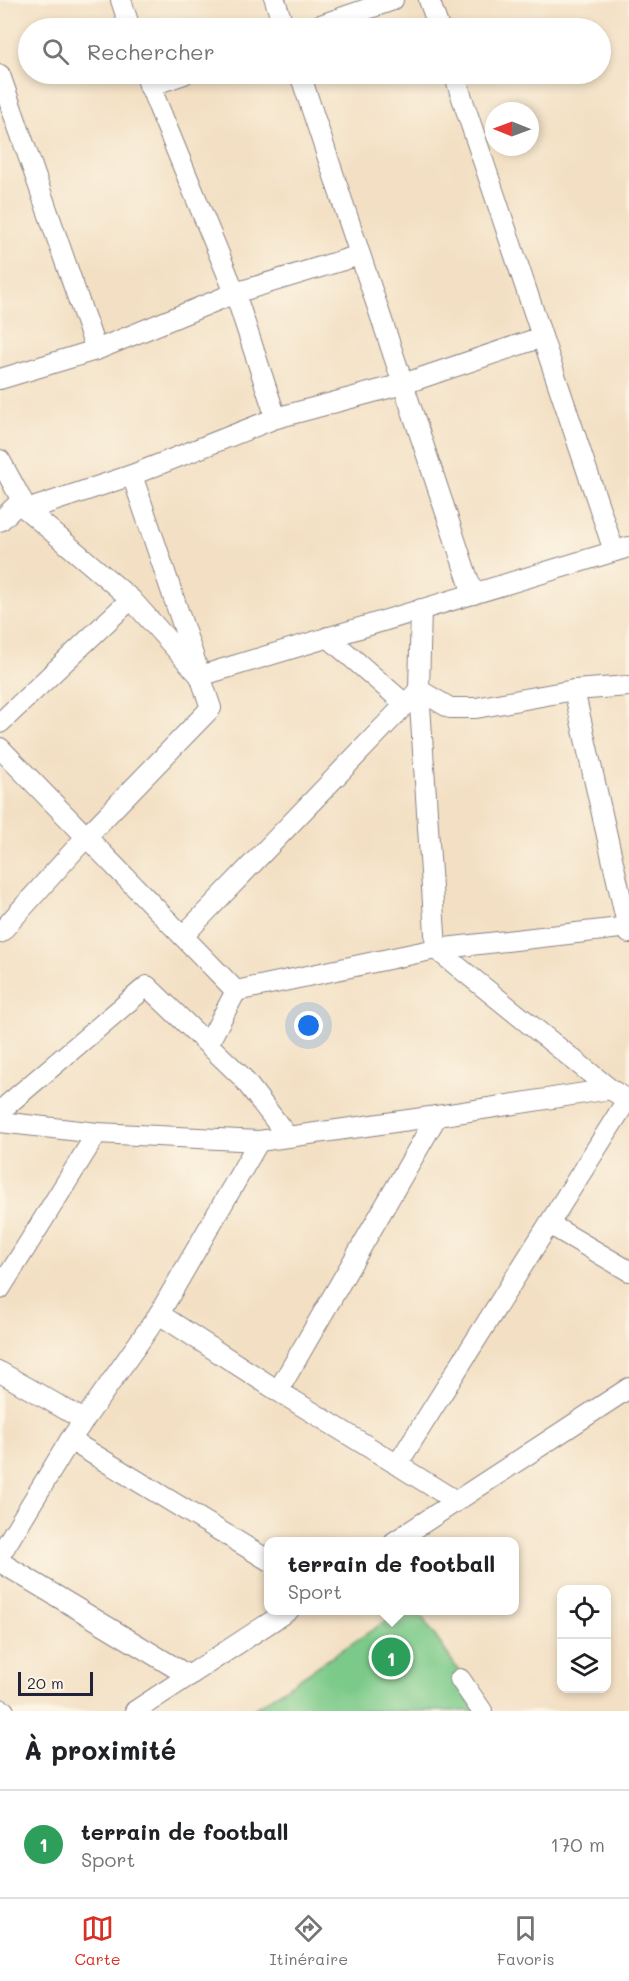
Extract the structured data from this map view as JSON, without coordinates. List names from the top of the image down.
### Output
{
  "scale_bar": "20 m",
  "north": "left",
  "page": {
    "search": "Rechercher",
    "popup": ["terrain de football", "Sport"],
    "pins": "1",
    "scale": "20 m",
    "heading": "À proximité",
    "list": [
      {
        "mark": "1",
        "name": "terrain de football",
        "note": "Sport",
        "value": "170 m"
      }
    ],
    "nav": ["Carte", "Itinéraire", "Favoris"]
  }
}
